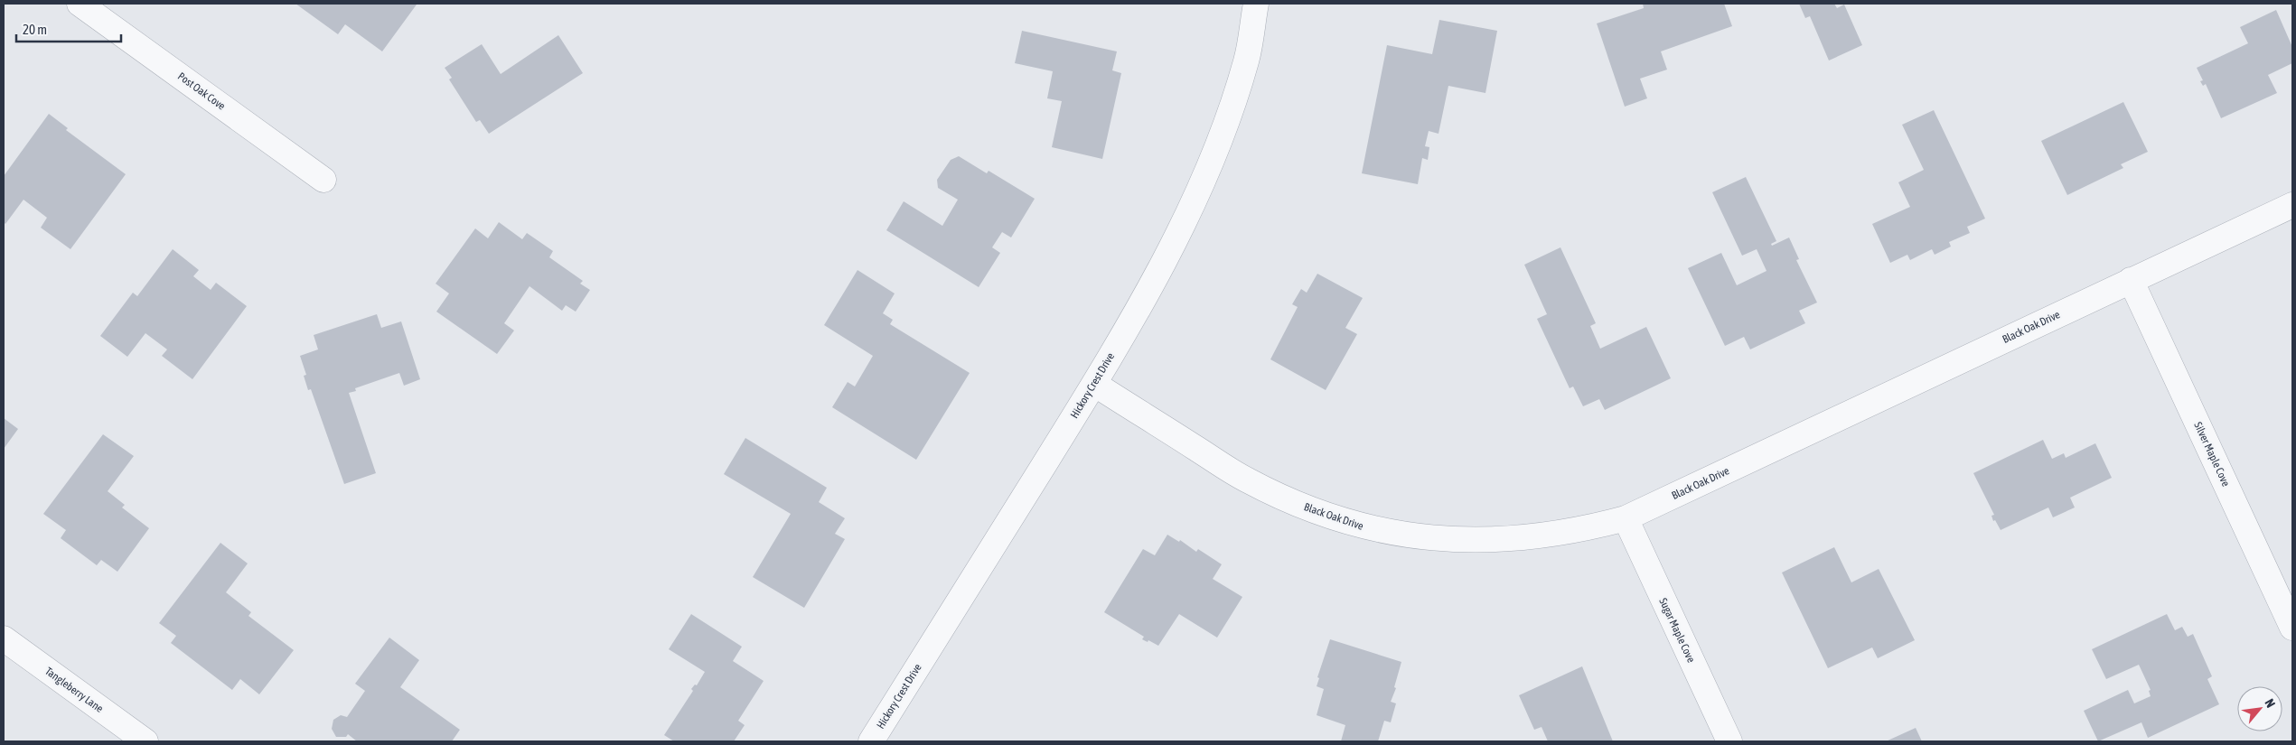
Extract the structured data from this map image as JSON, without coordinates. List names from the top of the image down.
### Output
{
  "streets": {
    "street": [
      "Post Oak Cove",
      "Black Oak Drive",
      "Hickory Crest Drive",
      "Silver Maple Cove",
      "Sugar Maple Cove",
      "Tangleberry Lane"
    ]
  },
  "crossings": [
    ["Black Oak Drive", "Hickory Crest Drive"],
    ["Black Oak Drive", "Silver Maple Cove"],
    ["Black Oak Drive", "Sugar Maple Cove"]
  ],
  "scale_bar": "20 m",
  "north": "top right"
}
